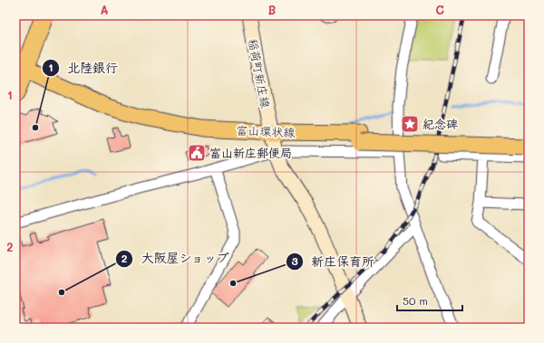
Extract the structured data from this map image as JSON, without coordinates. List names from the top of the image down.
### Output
{
  "streets": {
    "main road": ["稲荷町新庄線", "富山環状線"]
  },
  "crossings": [
    ["稲荷町新庄線", "富山環状線"]
  ],
  "places": {
    "place": ["紀念碑"],
    "other": ["北陸銀行", "新庄保育所", "大阪屋ショップ"],
    "public building": ["富山新庄郵便局"]
  },
  "scale_bar": "50 m",
  "grid": {
    "columns": ["A", "B", "C"],
    "rows": ["1", "2"]
  }
}
